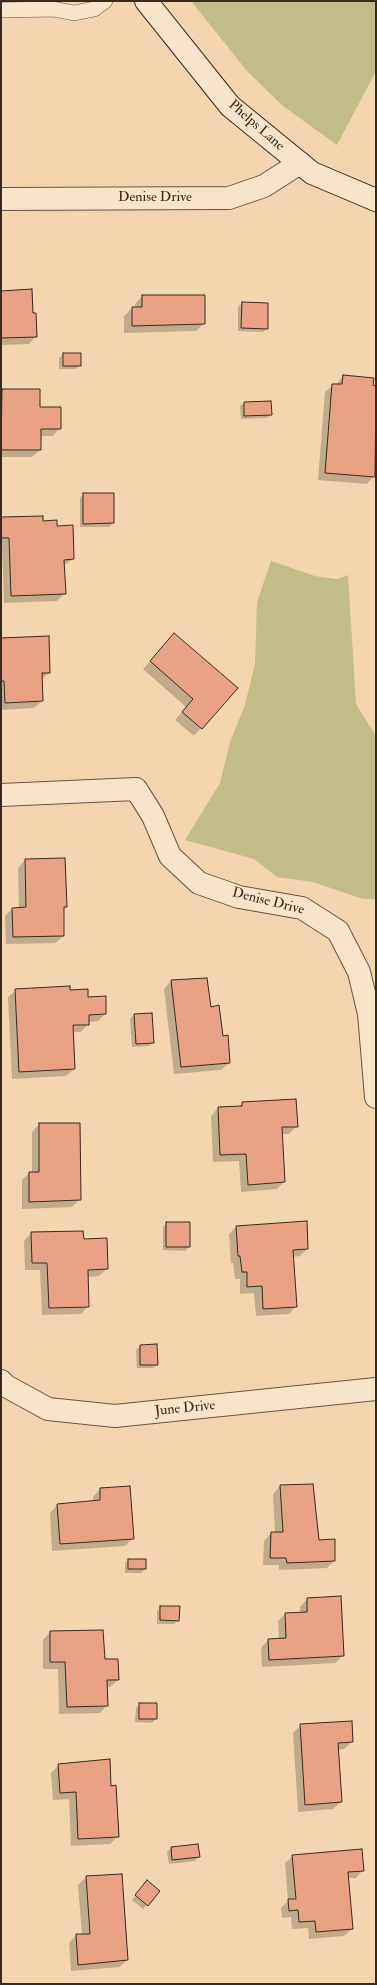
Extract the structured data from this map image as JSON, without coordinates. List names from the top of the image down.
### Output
{
  "streets": {
    "street": ["Phelps Lane", "Denise Drive", "June Drive"]
  },
  "crossings": [
    ["Phelps Lane", "Denise Drive"]
  ]
}
